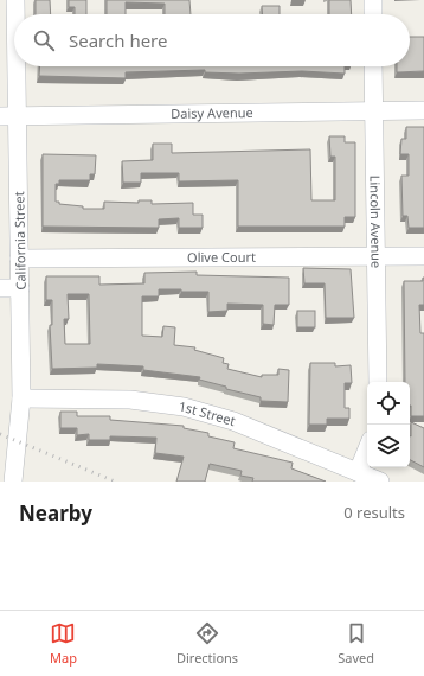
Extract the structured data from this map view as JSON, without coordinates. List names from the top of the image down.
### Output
{
  "streets": {
    "street": [
      "Daisy Avenue",
      "Lincoln Avenue",
      "California Street",
      "Olive Court",
      "1st Street"
    ]
  },
  "crossings": [
    ["Daisy Avenue", "Lincoln Avenue"],
    ["Daisy Avenue", "California Street"],
    ["Lincoln Avenue", "Olive Court"],
    ["California Street", "Olive Court"],
    ["California Street", "1st Street"]
  ],
  "page": {
    "search": "Search here",
    "heading": ["Nearby", "0 results"],
    "nav": ["Map", "Directions", "Saved"]
  }
}
